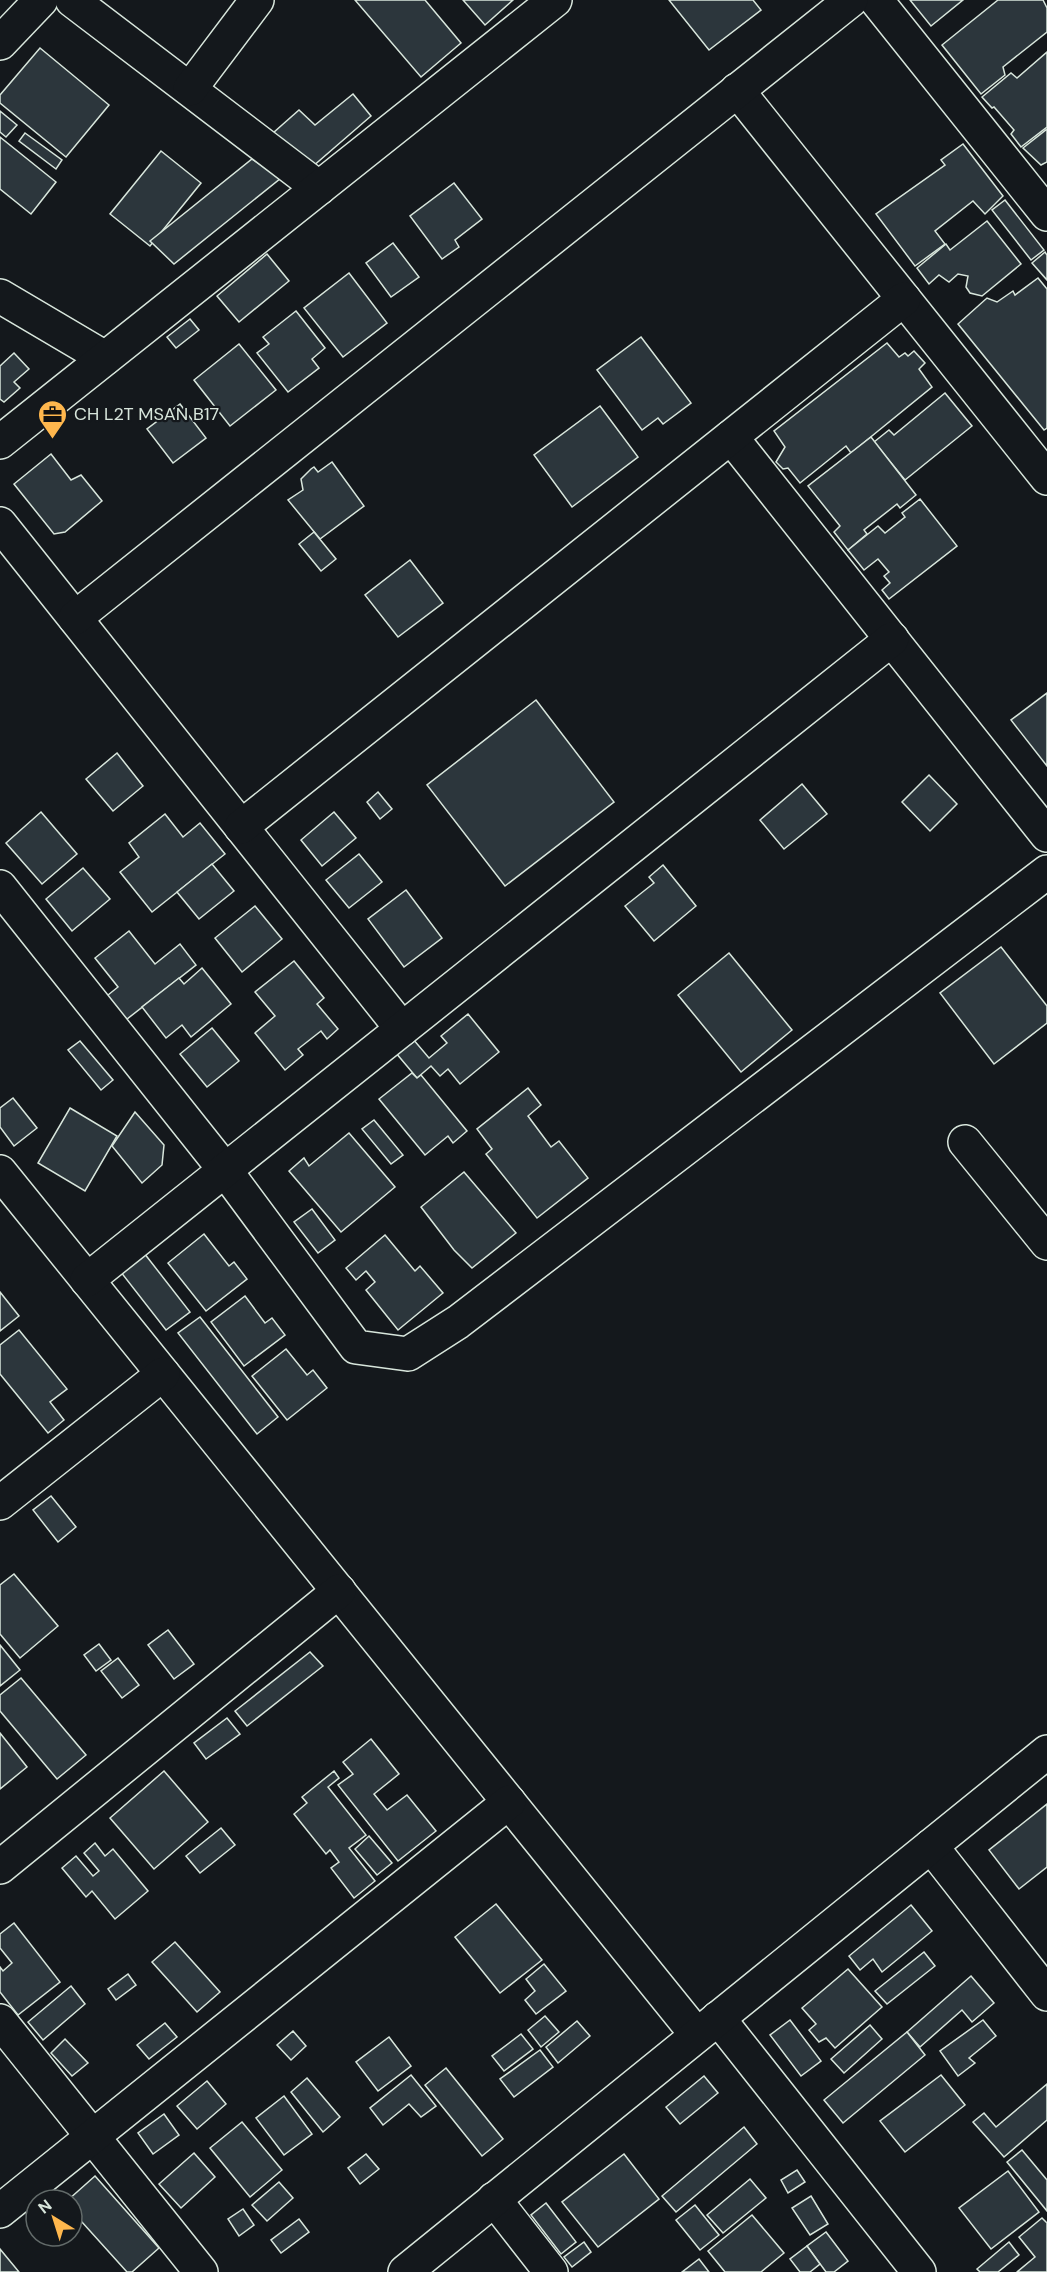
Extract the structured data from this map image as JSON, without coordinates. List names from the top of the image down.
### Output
{
  "places": {
    "office": ["CH L2T MSAN B17"]
  },
  "north": "top left"
}
